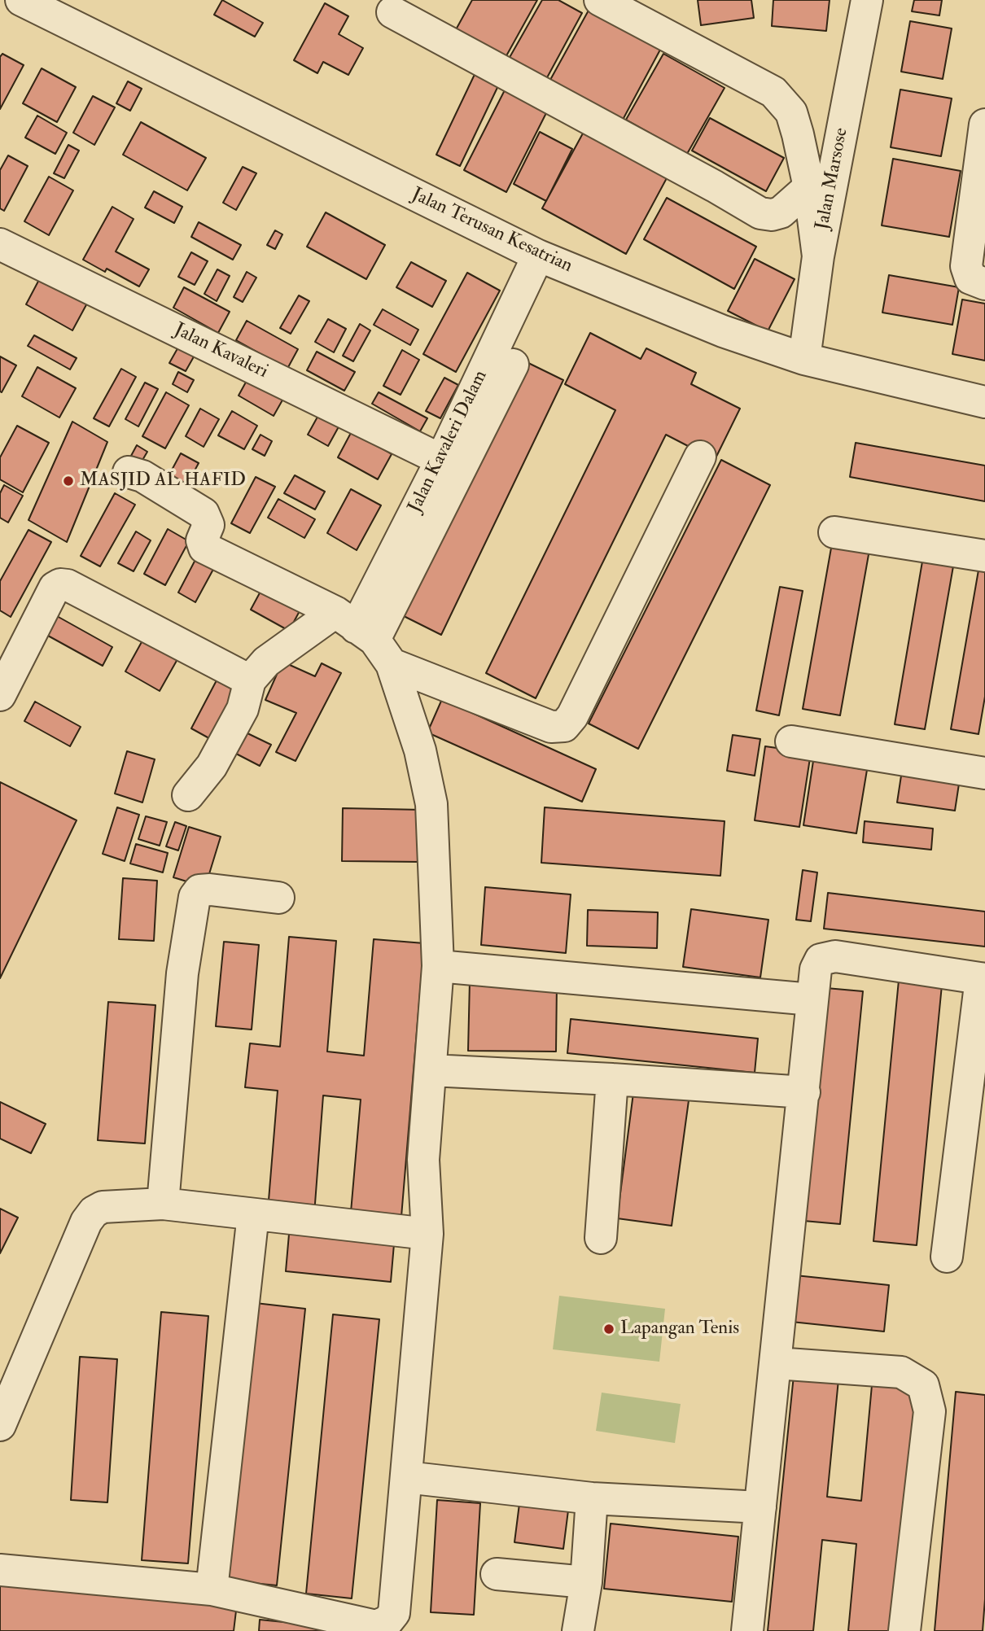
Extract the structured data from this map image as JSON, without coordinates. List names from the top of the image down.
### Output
{
  "streets": {
    "street": [
      "Jalan Marsose",
      "Jalan Terusan Kesatrian",
      "Jalan Kavaleri",
      "Jalan Kavaleri Dalam"
    ]
  },
  "crossings": [
    ["Jalan Marsose", "Jalan Terusan Kesatrian"],
    ["Jalan Terusan Kesatrian", "Jalan Kavaleri Dalam"],
    ["Jalan Kavaleri", "Jalan Kavaleri Dalam"]
  ],
  "places": ["MASJID AL HAFID", "Lapangan Tenis"]
}
